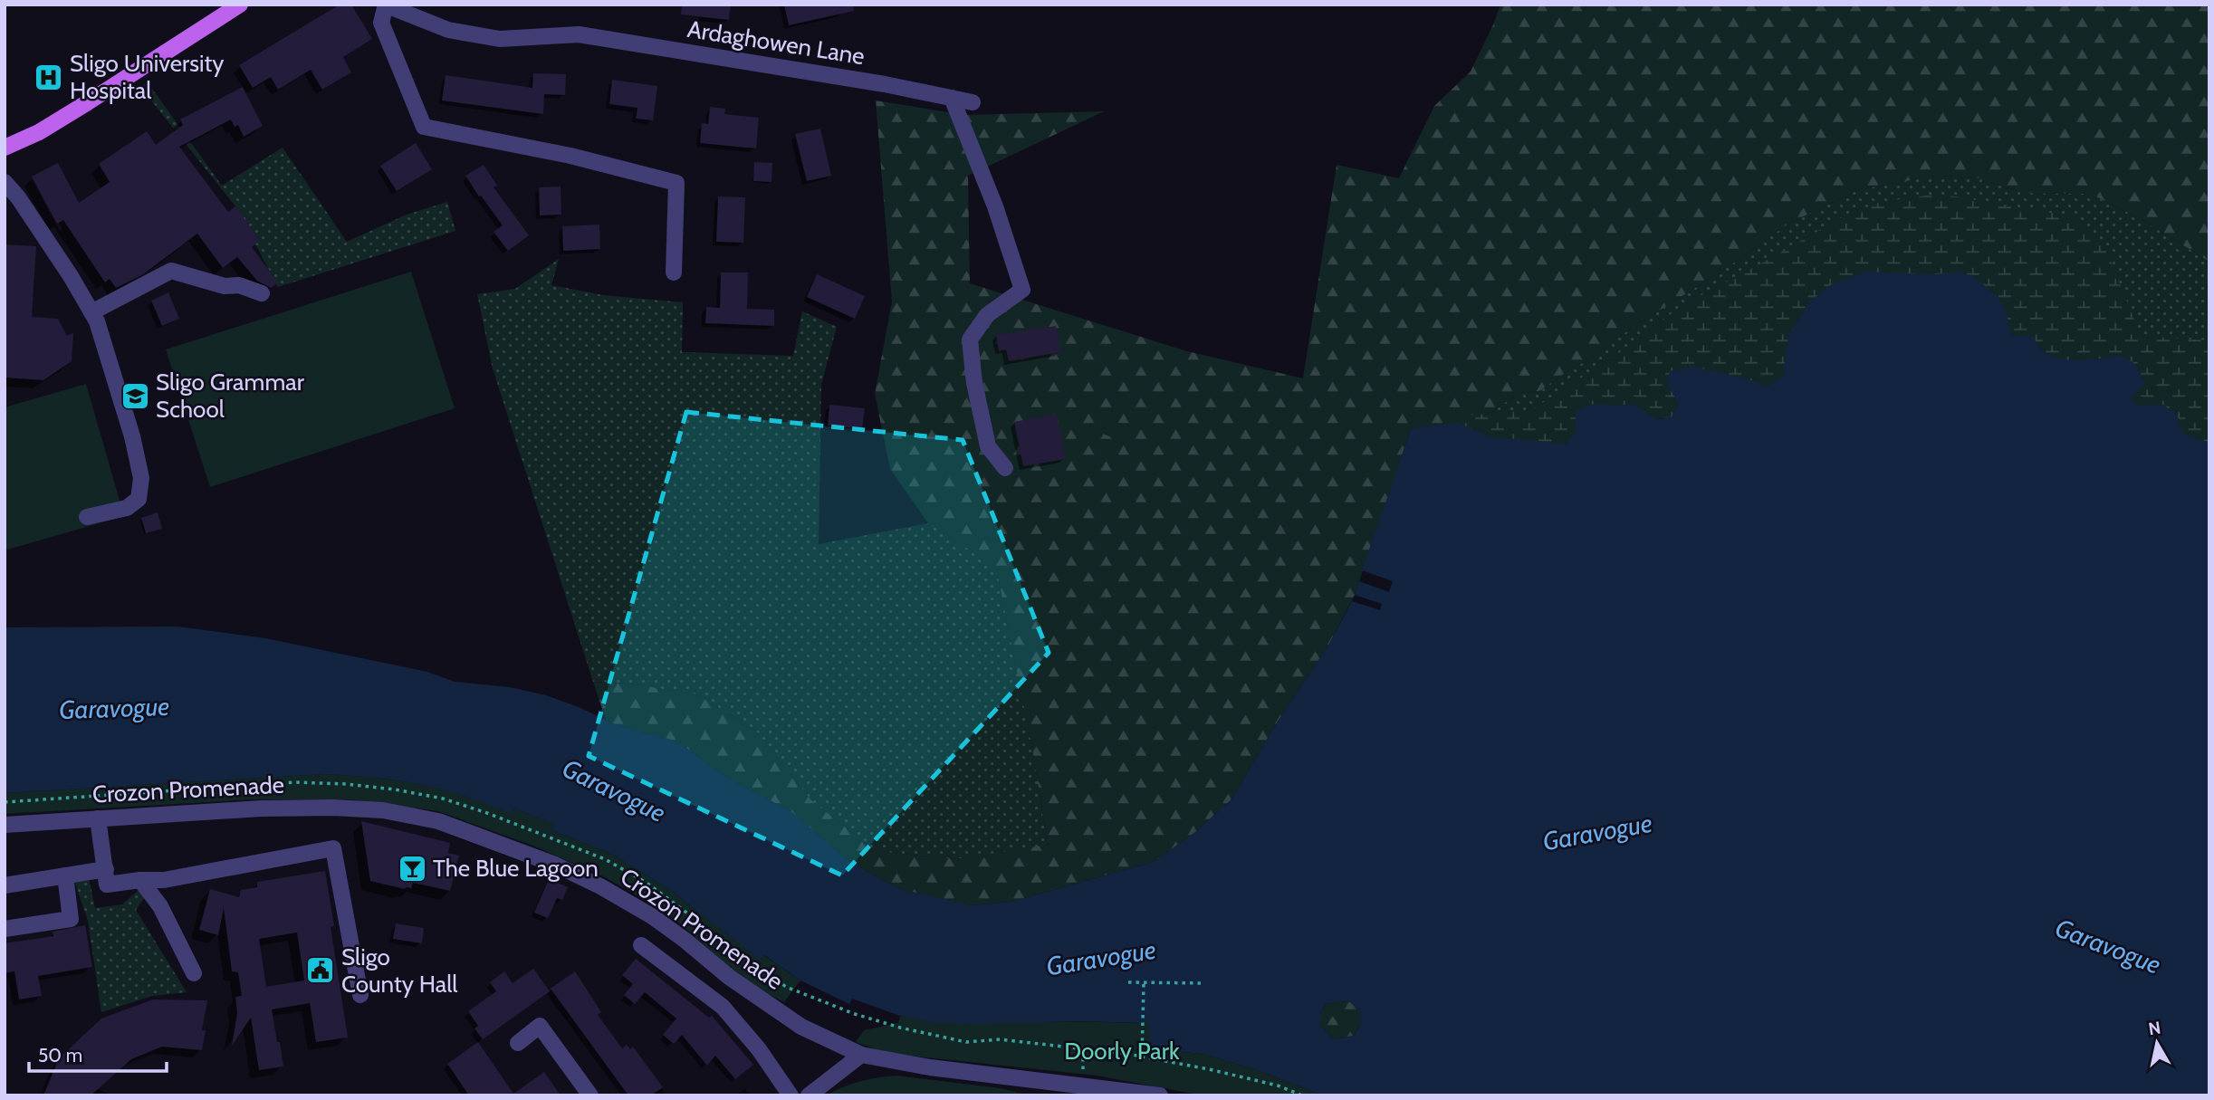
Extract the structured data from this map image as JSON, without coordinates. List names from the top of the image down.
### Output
{
  "streets": {
    "street": ["Ardaghowen Lane", "Crozon Promenade"]
  },
  "water": ["Garavogue"],
  "parks": ["Doorly Park"],
  "places": {
    "hospital": ["Sligo University Hospital"],
    "school or university": ["Sligo Grammar School"],
    "bar": ["The Blue Lagoon"],
    "public building": ["Sligo County Hall"]
  },
  "scale_bar": "50 m",
  "north": "top"
}
